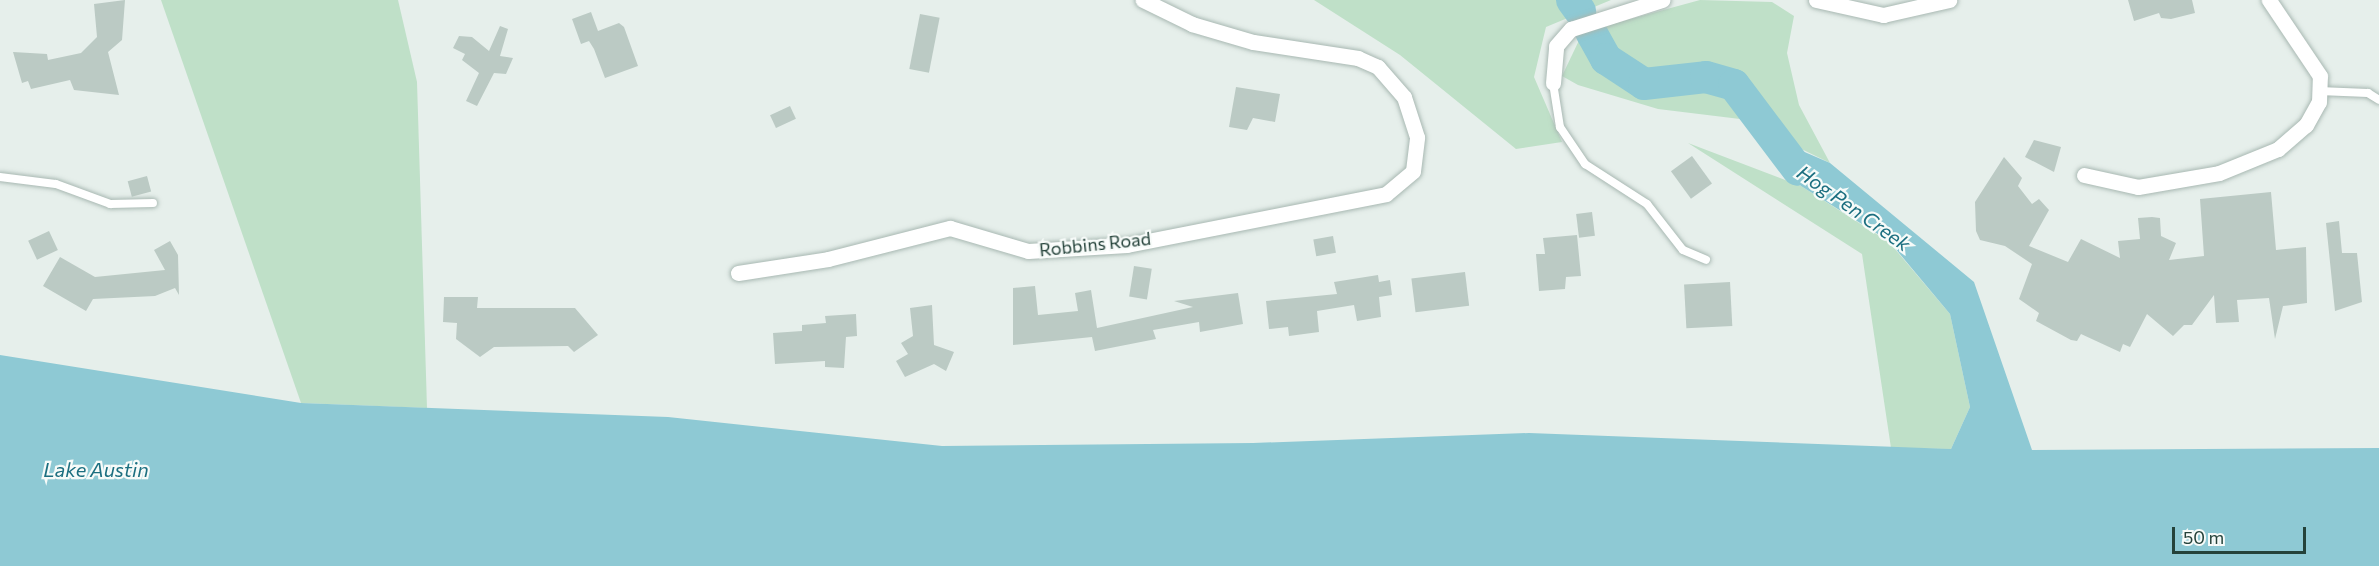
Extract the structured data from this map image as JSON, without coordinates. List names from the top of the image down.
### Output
{
  "streets": {
    "street": ["Robbins Road"]
  },
  "water": ["Hog Pen Creek", "Lake Austin"],
  "scale_bar": "50 m"
}
